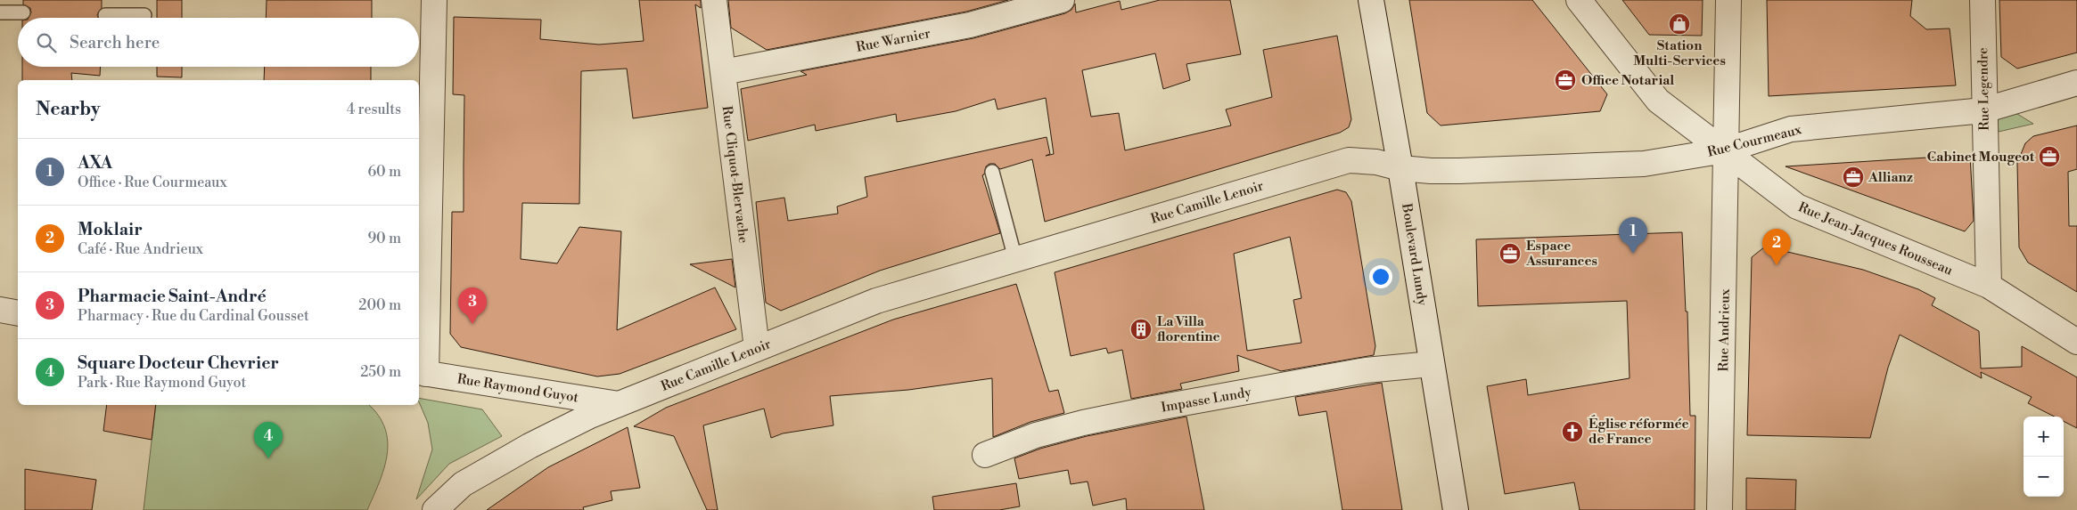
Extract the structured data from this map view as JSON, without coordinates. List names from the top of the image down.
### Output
{
  "streets": {
    "street": [
      "Rue Warnier",
      "Rue Legendre",
      "Rue Courmeaux",
      "Rue Cliquot-Blervache",
      "Rue Camille Lenoir",
      "Rue Jean-Jacques Rousseau",
      "Boulevard Lundy",
      "Rue Andrieux",
      "Rue Raymond Guyot",
      "Impasse Lundy"
    ]
  },
  "crossings": [
    ["Rue Warnier", "Rue Cliquot-Blervache"],
    ["Rue Legendre", "Rue Courmeaux"],
    ["Rue Legendre", "Rue Jean-Jacques Rousseau"],
    ["Rue Courmeaux", "Rue Camille Lenoir"],
    ["Rue Courmeaux", "Rue Jean-Jacques Rousseau"],
    ["Rue Courmeaux", "Boulevard Lundy"],
    ["Rue Courmeaux", "Rue Andrieux"],
    ["Rue Cliquot-Blervache", "Rue Camille Lenoir"],
    ["Rue Camille Lenoir", "Boulevard Lundy"],
    ["Rue Camille Lenoir", "Rue Raymond Guyot"],
    ["Rue Jean-Jacques Rousseau", "Rue Andrieux"],
    ["Boulevard Lundy", "Impasse Lundy"]
  ],
  "places": {
    "shop": ["Station Multi-Services"],
    "office": [
      "Office Notarial",
      "Cabinet Mougeot",
      "Allianz",
      "Espace Assurances"
    ],
    "building": ["La Villa florentine"],
    "church": ["Église réformée de France"]
  },
  "page": {
    "search": "Search here",
    "heading": ["Nearby", "4 results"],
    "list": [
      {
        "mark": "1",
        "name": "AXA",
        "note": "Office · Rue Courmeaux",
        "value": "60 m"
      },
      {
        "mark": "2",
        "name": "Moklair",
        "note": "Café · Rue Andrieux",
        "value": "90 m"
      },
      {
        "mark": "3",
        "name": "Pharmacie Saint-André",
        "note": "Pharmacy · Rue du Cardinal Gousset",
        "value": "200 m"
      },
      {
        "mark": "4",
        "name": "Square Docteur Chevrier",
        "note": "Park · Rue Raymond Guyot",
        "value": "250 m"
      }
    ],
    "pins": [
      "1",
      "2",
      "3",
      "4"
    ],
    "map_buttons": ["+", "−"]
  }
}
